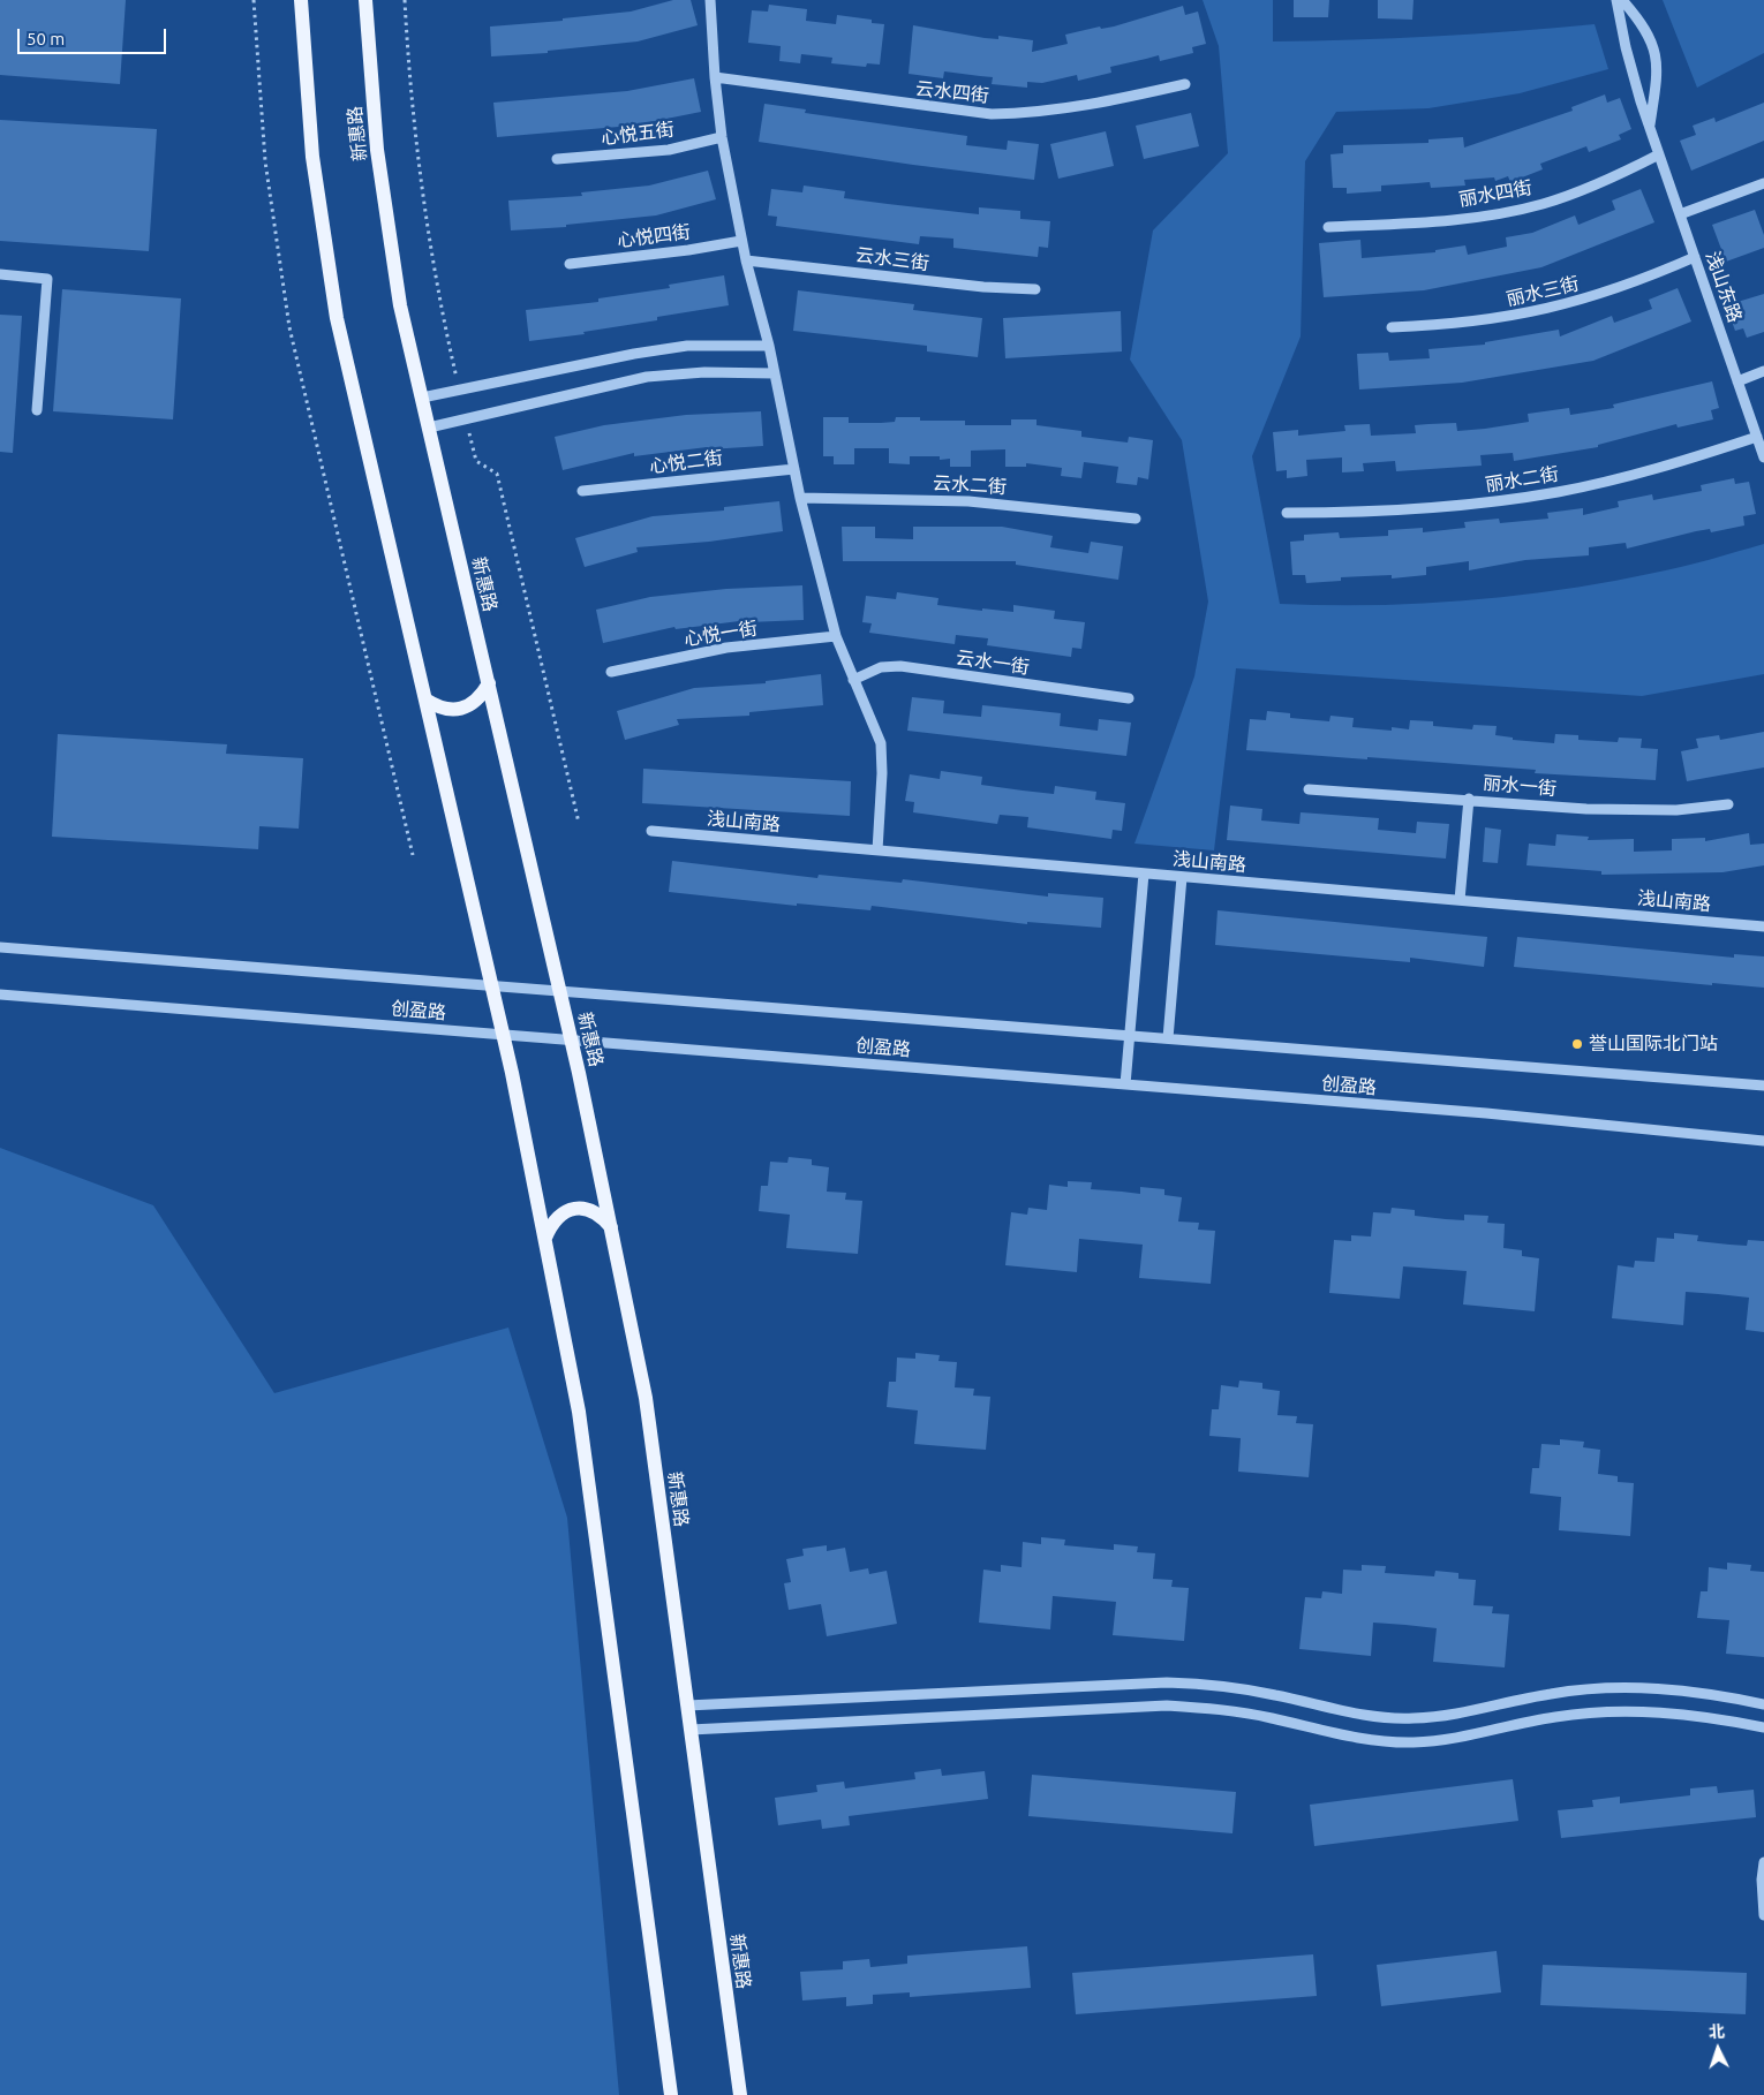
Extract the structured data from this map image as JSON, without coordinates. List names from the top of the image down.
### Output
{
  "streets": {
    "main road": ["新惠路"],
    "street": [
      "云水四街",
      "心悦五街",
      "丽水四街",
      "心悦四街",
      "云水三街",
      "浅山东路",
      "丽水三街",
      "心悦二街",
      "丽水二街",
      "云水二街",
      "心悦一街",
      "云水一街",
      "丽水一街",
      "浅山南路",
      "创盈路"
    ]
  },
  "crossings": [
    ["新惠路", "创盈路"],
    ["丽水四街", "浅山东路"],
    ["浅山东路", "丽水三街"],
    ["浅山东路", "丽水二街"]
  ],
  "places": ["誉山国际北门站"],
  "scale_bar": "50 m",
  "north": "top"
}
